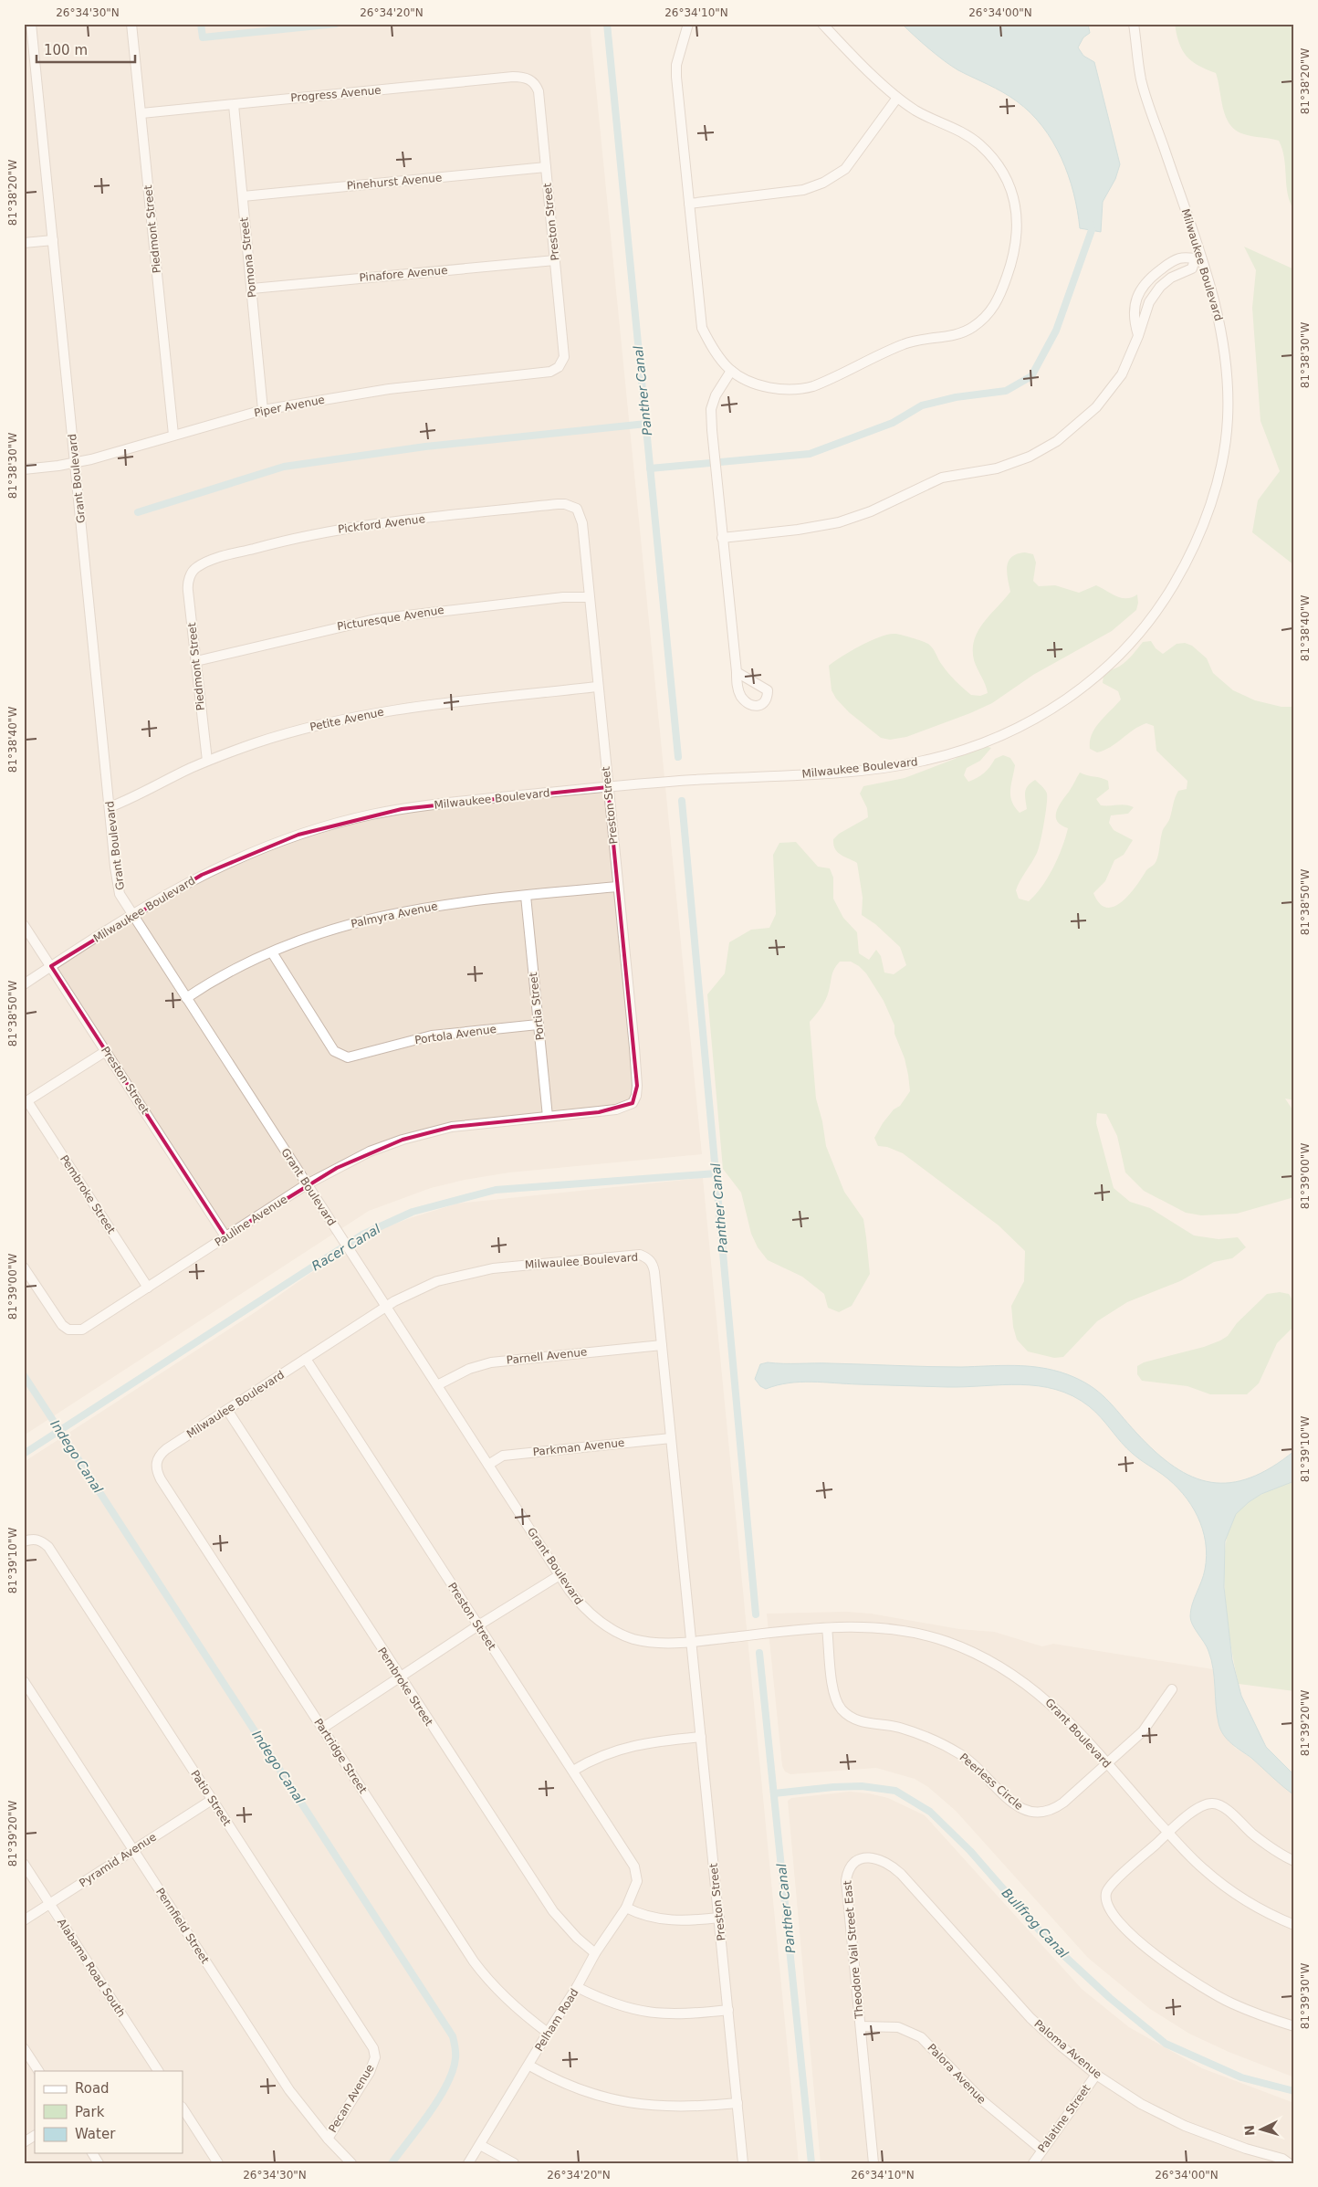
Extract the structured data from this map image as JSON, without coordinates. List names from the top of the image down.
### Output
{
  "streets": {
    "street": [
      "Progress Avenue",
      "Pinehurst Avenue",
      "Preston Street",
      "Piedmont Street",
      "Pomona Street",
      "Milwaukee Boulevard",
      "Pinafore Avenue",
      "Piper Avenue",
      "Grant Boulevard",
      "Pickford Avenue",
      "Picturesque Avenue",
      "Petite Avenue",
      "Palmyra Avenue",
      "Portia Street",
      "Portola Avenue",
      "Pembroke Street",
      "Pauline Avenue",
      "Milwaulee Boulevard",
      "Parnell Avenue",
      "Parkman Avenue",
      "Partridge Street",
      "Peerless Circle",
      "Patio Street",
      "Pyramid Avenue",
      "Pennfield Street",
      "Theodore Vail Street East",
      "Alabama Road South",
      "Pelham Road",
      "Paloma Avenue",
      "Palora Avenue",
      "Pecan Avenue",
      "Palatine Street"
    ]
  },
  "crossings": [
    ["Progress Avenue", "Preston Street"],
    ["Progress Avenue", "Piedmont Street"],
    ["Progress Avenue", "Pomona Street"],
    ["Pinehurst Avenue", "Preston Street"],
    ["Pinehurst Avenue", "Pomona Street"],
    ["Preston Street", "Milwaukee Boulevard"],
    ["Preston Street", "Pinafore Avenue"],
    ["Preston Street", "Piper Avenue"],
    ["Preston Street", "Grant Boulevard"],
    ["Preston Street", "Pickford Avenue"],
    ["Preston Street", "Picturesque Avenue"],
    ["Preston Street", "Petite Avenue"],
    ["Preston Street", "Palmyra Avenue"],
    ["Preston Street", "Pauline Avenue"],
    ["Preston Street", "Milwaulee Boulevard"],
    ["Preston Street", "Pelham Road"],
    ["Piedmont Street", "Piper Avenue"],
    ["Piedmont Street", "Pickford Avenue"],
    ["Piedmont Street", "Picturesque Avenue"],
    ["Piedmont Street", "Petite Avenue"],
    ["Pomona Street", "Pinafore Avenue"],
    ["Pomona Street", "Piper Avenue"],
    ["Milwaukee Boulevard", "Grant Boulevard"],
    ["Piper Avenue", "Grant Boulevard"],
    ["Grant Boulevard", "Petite Avenue"],
    ["Grant Boulevard", "Palmyra Avenue"],
    ["Grant Boulevard", "Pauline Avenue"],
    ["Grant Boulevard", "Milwaulee Boulevard"],
    ["Grant Boulevard", "Parnell Avenue"],
    ["Grant Boulevard", "Parkman Avenue"],
    ["Grant Boulevard", "Peerless Circle"],
    ["Palmyra Avenue", "Portia Street"],
    ["Palmyra Avenue", "Portola Avenue"],
    ["Portia Street", "Portola Avenue"],
    ["Portia Street", "Pauline Avenue"],
    ["Pembroke Street", "Pauline Avenue"],
    ["Pembroke Street", "Milwaulee Boulevard"],
    ["Pembroke Street", "Pelham Road"],
    ["Milwaulee Boulevard", "Parnell Avenue"],
    ["Milwaulee Boulevard", "Parkman Avenue"],
    ["Milwaulee Boulevard", "Partridge Street"],
    ["Partridge Street", "Pelham Road"],
    ["Patio Street", "Pyramid Avenue"],
    ["Patio Street", "Pecan Avenue"],
    ["Pyramid Avenue", "Pennfield Street"],
    ["Pyramid Avenue", "Alabama Road South"],
    ["Pennfield Street", "Pecan Avenue"],
    ["Theodore Vail Street East", "Paloma Avenue"],
    ["Theodore Vail Street East", "Palora Avenue"],
    ["Paloma Avenue", "Palatine Street"],
    ["Palora Avenue", "Palatine Street"]
  ],
  "water": [
    "Panther Canal",
    "Racer Canal",
    "Indego Canal",
    "Bullfrog Canal"
  ],
  "legend": ["Road", "Park", "Water"],
  "scale_bar": "100 m",
  "north": "left",
  "coordinates": [
    "26°34'30\"N",
    "26°34'20\"N",
    "26°34'10\"N",
    "26°34'00\"N",
    "81°38'20\"W",
    "81°38'30\"W",
    "81°38'40\"W",
    "81°38'50\"W",
    "81°39'00\"W",
    "81°39'10\"W",
    "81°39'20\"W",
    "81°39'30\"W"
  ]
}
